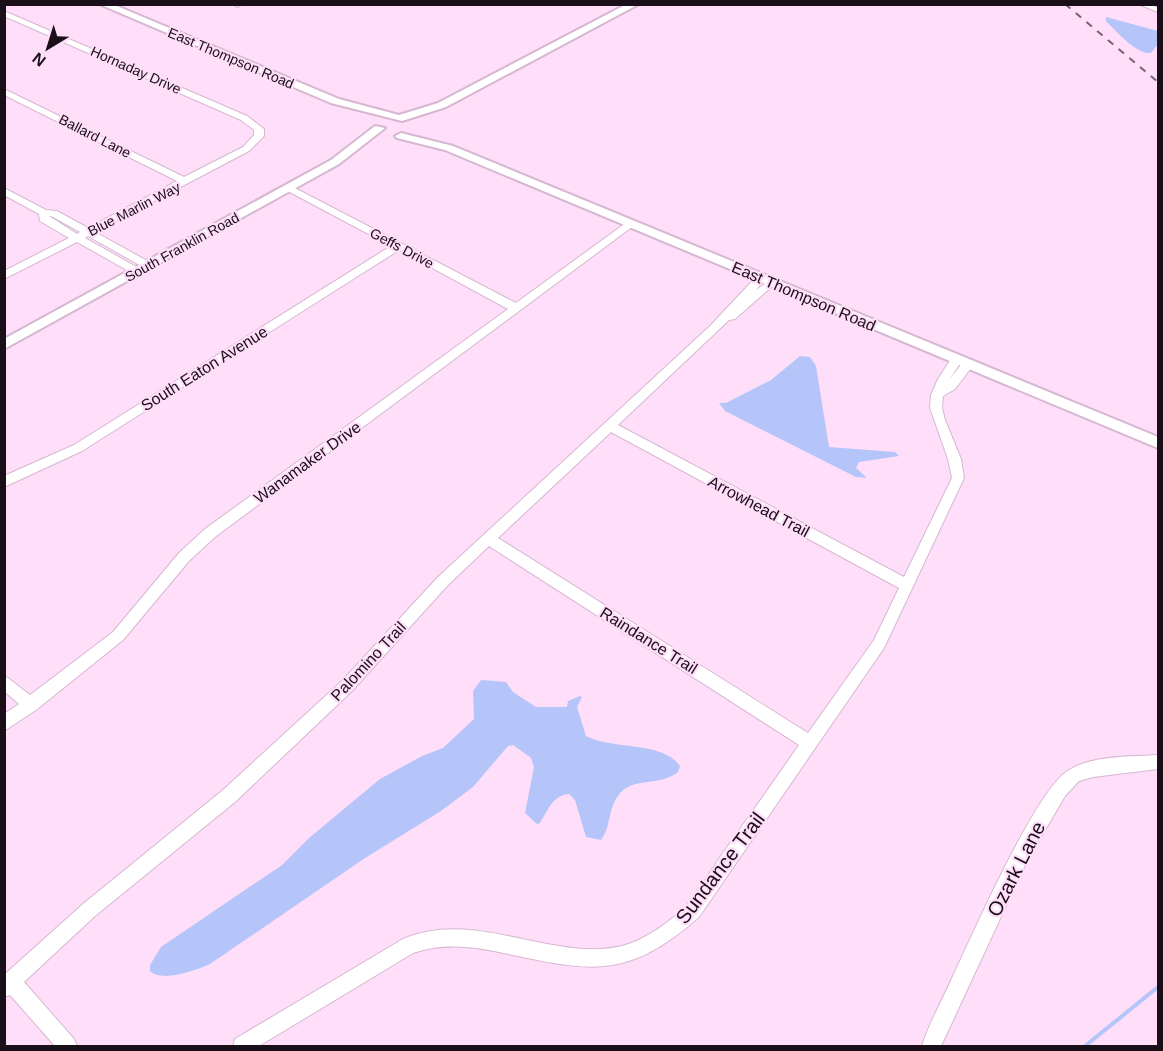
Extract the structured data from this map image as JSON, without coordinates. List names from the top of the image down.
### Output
{
  "streets": {
    "main road": ["East Thompson Road", "South Franklin Road"],
    "street": [
      "Hornaday Drive",
      "Ballard Lane",
      "Blue Marlin Way",
      "Geffs Drive",
      "South Eaton Avenue",
      "Wanamaker Drive",
      "Arrowhead Trail",
      "Raindance Trail",
      "Palomino Trail",
      "Sundance Trail",
      "Ozark Lane"
    ]
  },
  "crossings": [
    ["East Thompson Road", "South Franklin Road"],
    ["East Thompson Road", "Wanamaker Drive"],
    ["East Thompson Road", "Palomino Trail"],
    ["East Thompson Road", "Sundance Trail"],
    ["Hornaday Drive", "Blue Marlin Way"],
    ["Ballard Lane", "Blue Marlin Way"],
    ["South Franklin Road", "Geffs Drive"],
    ["Geffs Drive", "South Eaton Avenue"],
    ["Geffs Drive", "Wanamaker Drive"],
    ["Arrowhead Trail", "Palomino Trail"],
    ["Arrowhead Trail", "Sundance Trail"],
    ["Raindance Trail", "Palomino Trail"],
    ["Raindance Trail", "Sundance Trail"]
  ],
  "north": "bottom left"
}
